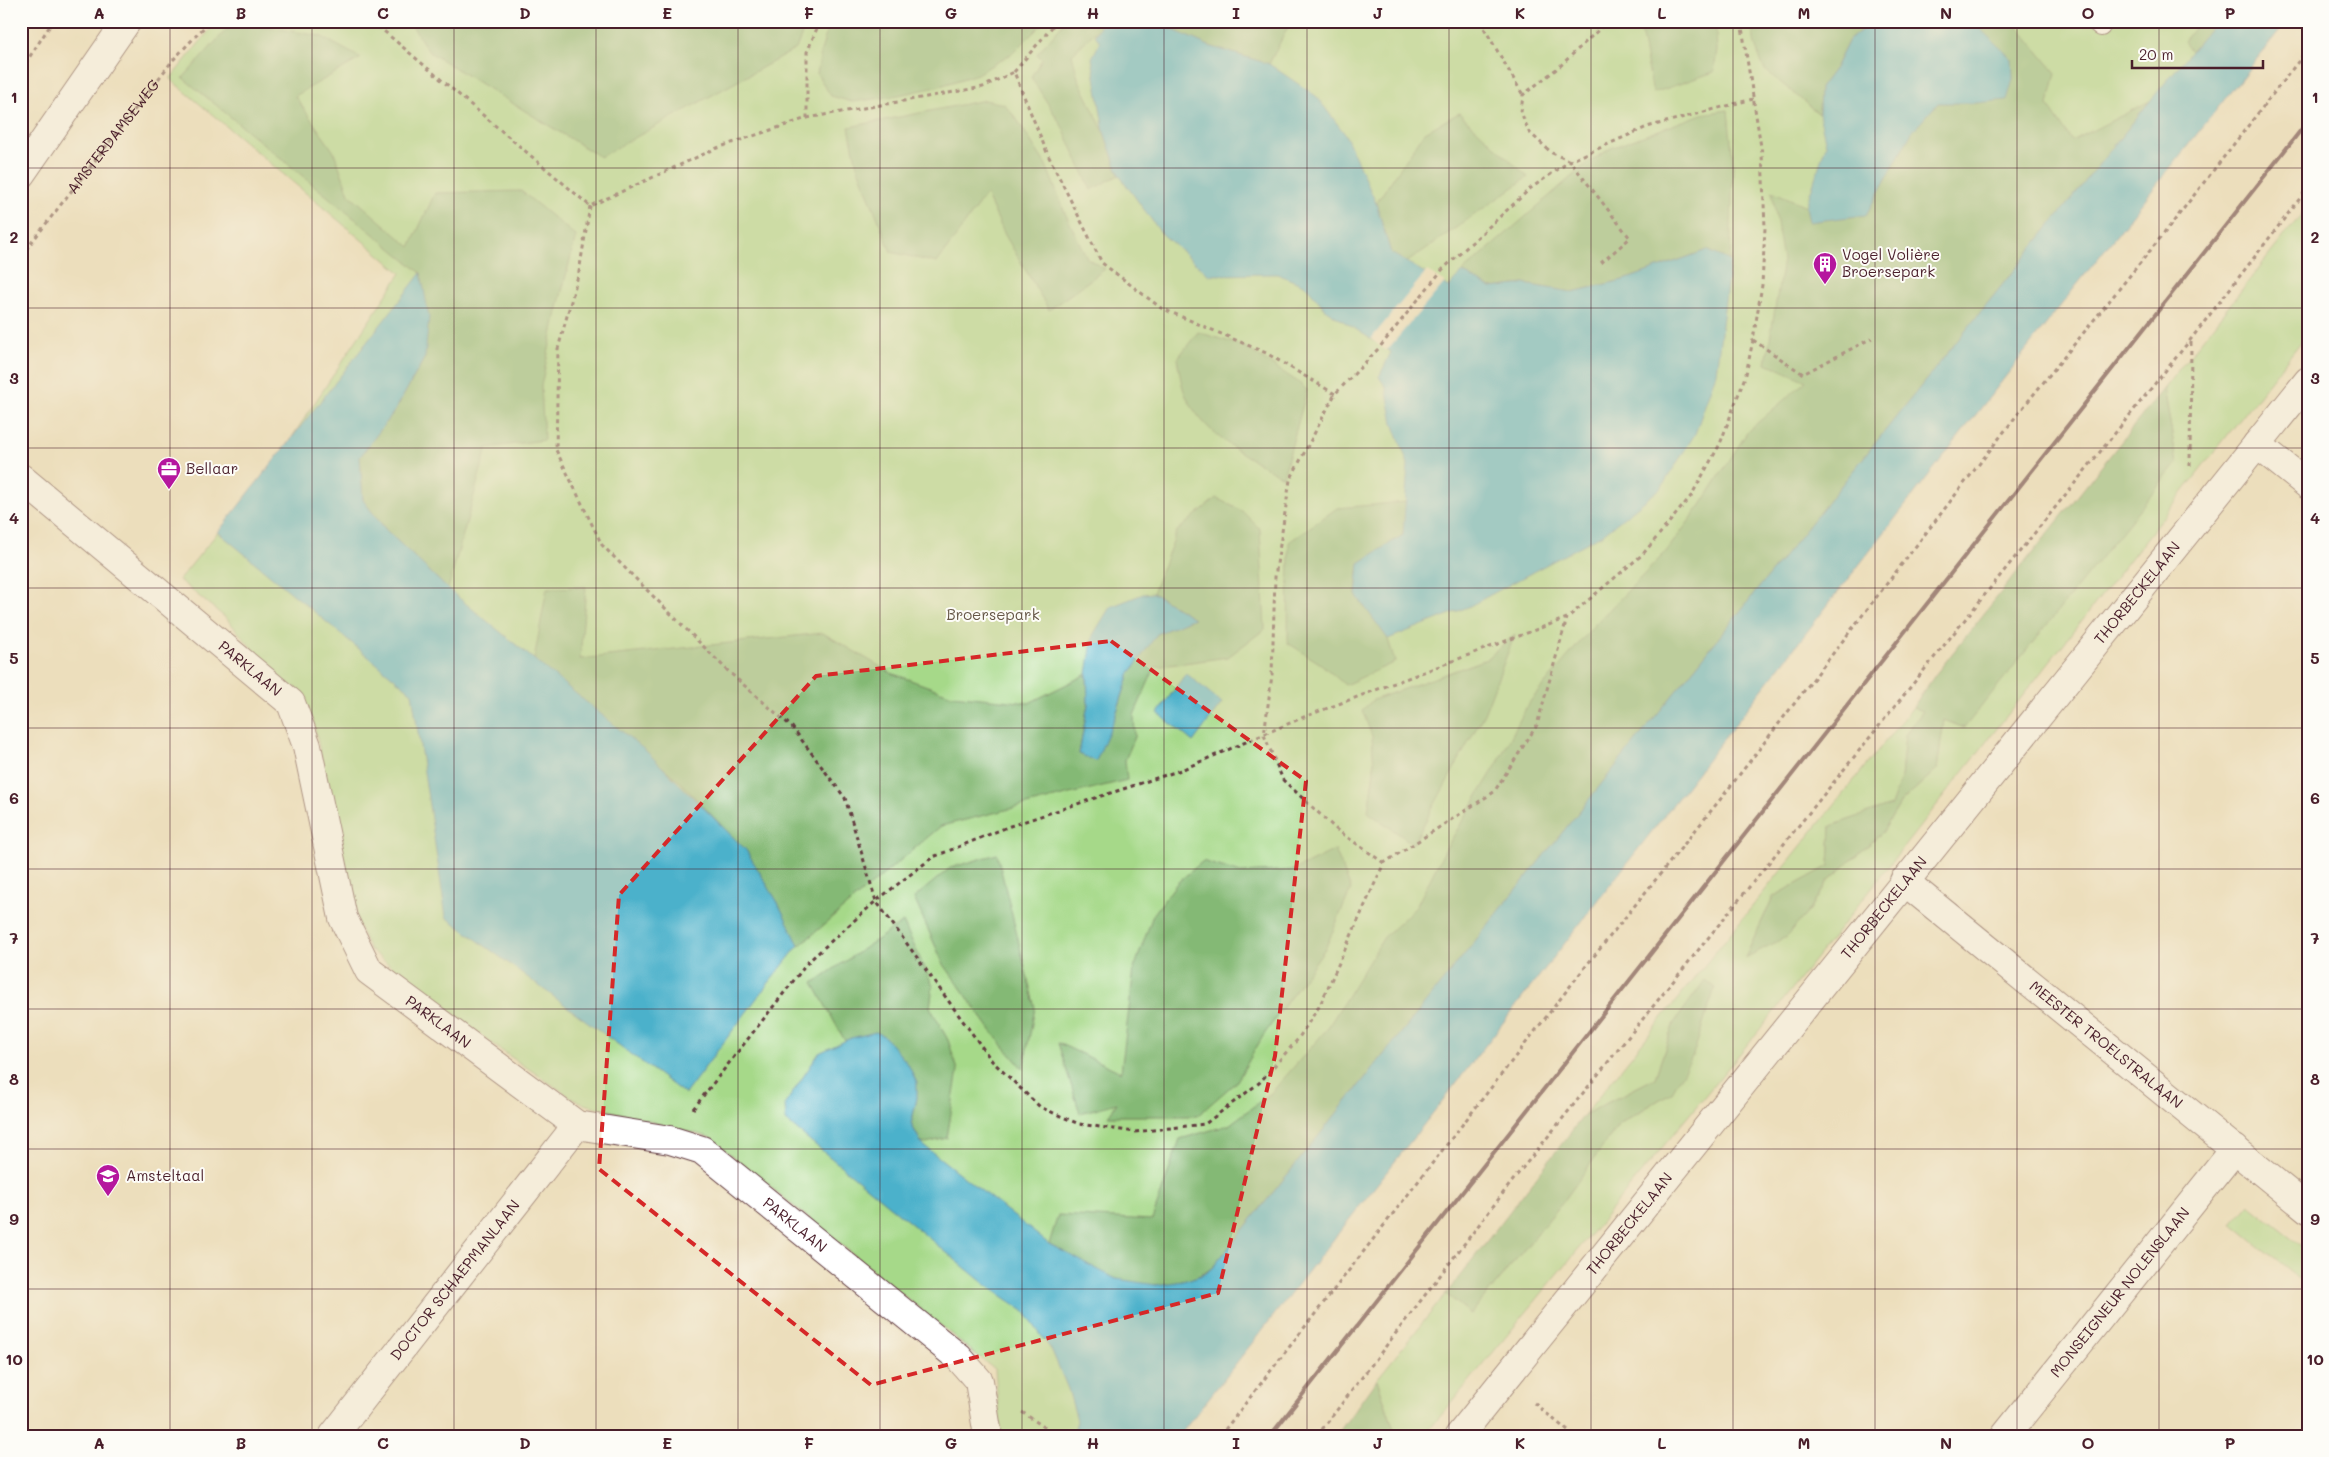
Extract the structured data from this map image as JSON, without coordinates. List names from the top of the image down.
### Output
{
  "streets": {
    "street": [
      "THORBECKELAAN",
      "PARKLAAN",
      "MEESTER TROELSTRALAAN",
      "DOCTOR SCHAEPMANLAAN",
      "MONSEIGNEUR NOLENSLAAN"
    ],
    "path": ["AMSTERDAMSEWEG"]
  },
  "crossings": [
    ["THORBECKELAAN", "MEESTER TROELSTRALAAN"],
    ["PARKLAAN", "DOCTOR SCHAEPMANLAAN"],
    ["MEESTER TROELSTRALAAN", "MONSEIGNEUR NOLENSLAAN"]
  ],
  "parks": ["Broersepark"],
  "places": {
    "building": ["Vogel Volière Broersepark"],
    "office": ["Bellaar"],
    "school or university": ["Amsteltaal"]
  },
  "scale_bar": "20 m",
  "grid": {
    "columns": [
      "A",
      "B",
      "C",
      "D",
      "E",
      "F",
      "G",
      "H",
      "I",
      "J",
      "K",
      "L",
      "M",
      "N",
      "O",
      "P"
    ],
    "rows": [
      "1",
      "2",
      "3",
      "4",
      "5",
      "6",
      "7",
      "8",
      "9",
      "10"
    ]
  }
}
